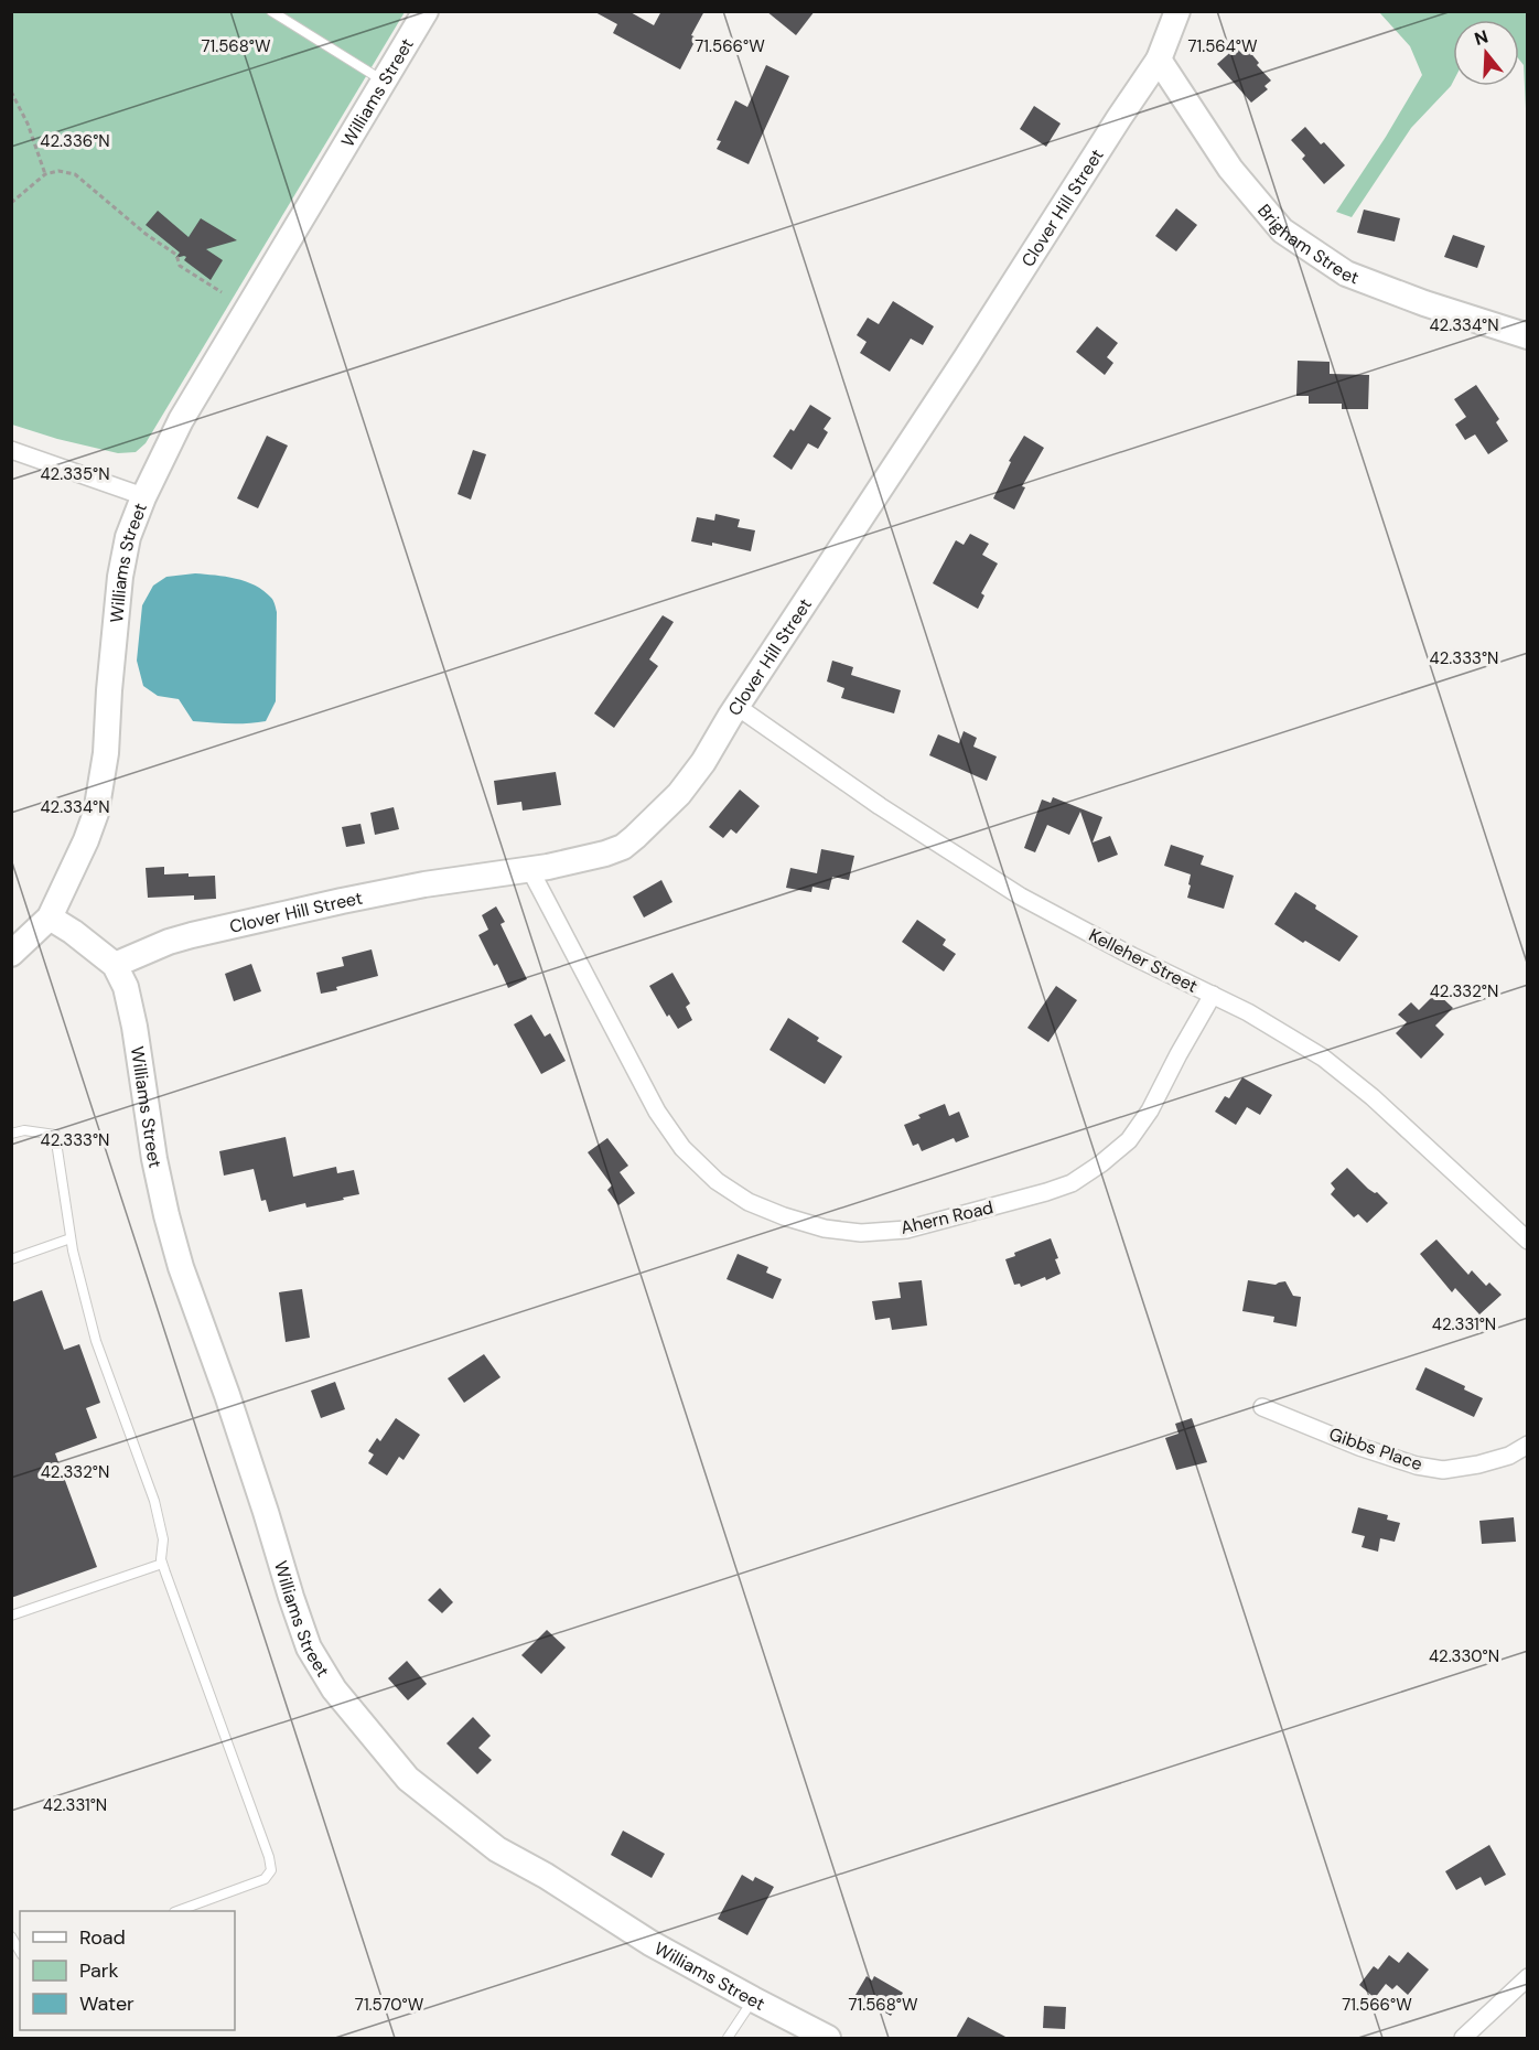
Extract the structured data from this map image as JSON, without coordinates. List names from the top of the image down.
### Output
{
  "streets": {
    "street": [
      "Williams Street",
      "Clover Hill Street",
      "Brigham Street",
      "Kelleher Street",
      "Ahern Road",
      "Gibbs Place"
    ]
  },
  "crossings": [
    ["Williams Street", "Clover Hill Street"],
    ["Clover Hill Street", "Brigham Street"],
    ["Clover Hill Street", "Kelleher Street"],
    ["Clover Hill Street", "Ahern Road"],
    ["Kelleher Street", "Ahern Road"]
  ],
  "legend": ["Road", "Park", "Water"],
  "north": "top",
  "coordinates": [
    "71.568°W",
    "71.566°W",
    "71.564°W",
    "42.336°N",
    "42.334°N",
    "42.335°N",
    "42.333°N",
    "42.332°N",
    "42.331°N",
    "42.330°N",
    "71.570°W"
  ]
}
